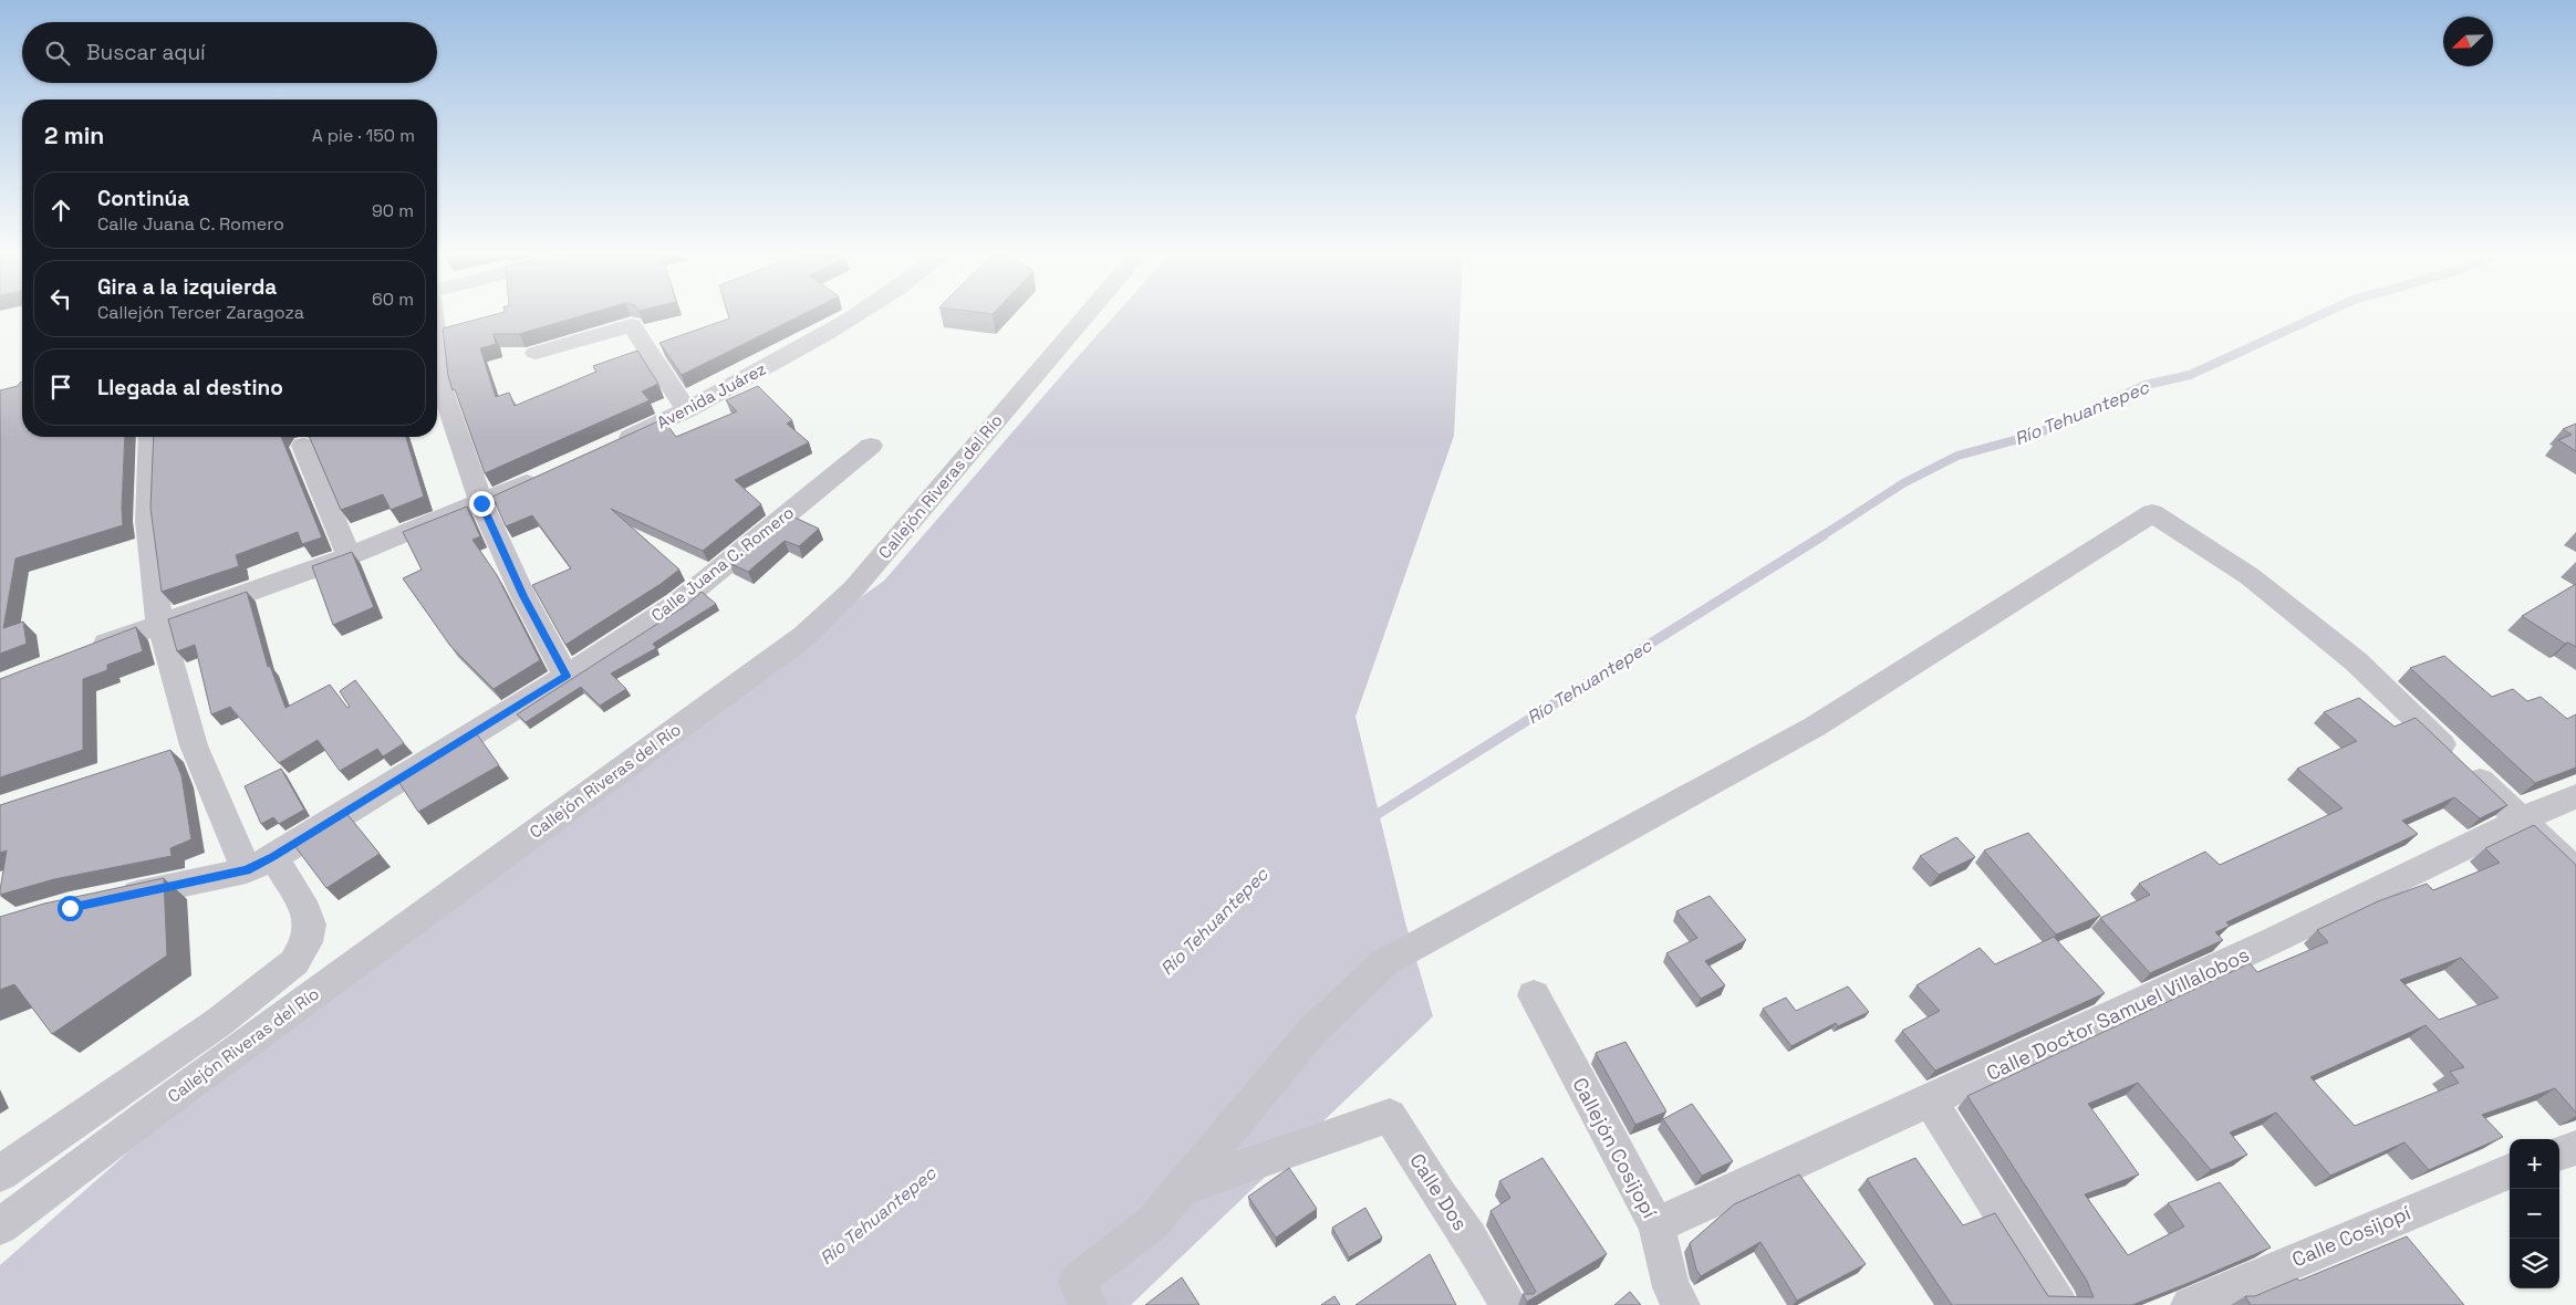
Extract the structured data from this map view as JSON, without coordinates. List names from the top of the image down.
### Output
{
  "streets": {
    "street": [
      "Avenida Juárez",
      "Callejón Riveras del Río",
      "Calle Juana C. Romero",
      "Calle Doctor Samuel Villalobos",
      "Callejón Cosijopí",
      "Calle Dos",
      "Calle Cosijopí"
    ]
  },
  "crossings": [
    ["Calle Doctor Samuel Villalobos", "Callejón Cosijopí"]
  ],
  "water": ["Río Tehuantepec"],
  "north": "bottom left",
  "page": {
    "search": "Buscar aquí",
    "heading": ["2 min", "A pie · 150 m"],
    "list": [
      ["Continúa", "Calle Juana C. Romero", "90 m"],
      ["Gira a la izquierda", "Callejón Tercer Zaragoza", "60 m"],
      "Llegada al destino"
    ],
    "map_buttons": ["+", "−"]
  }
}
